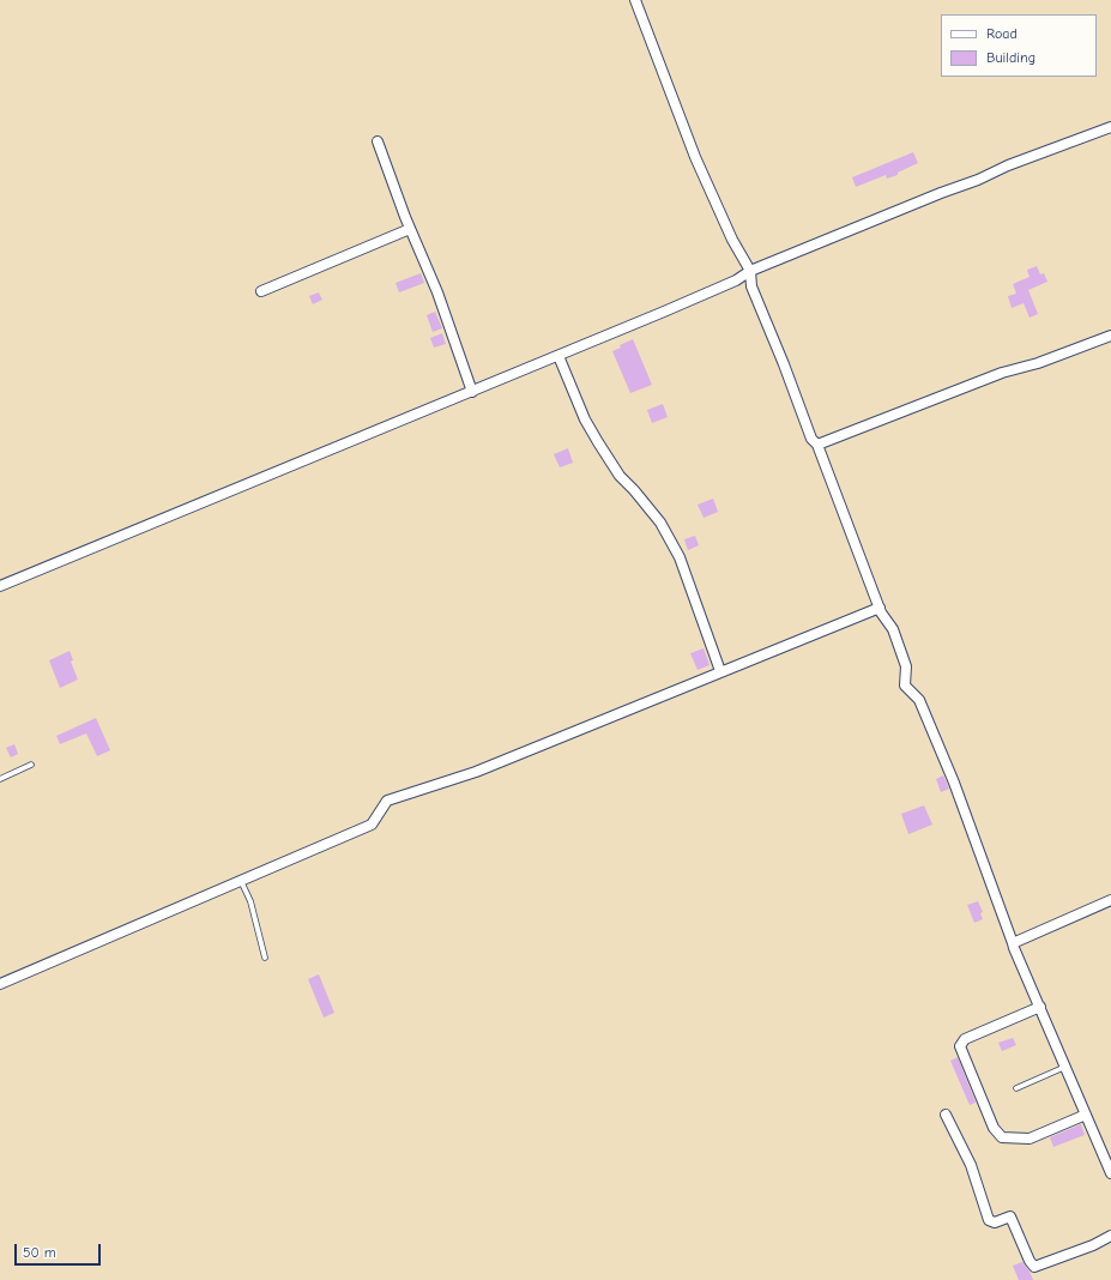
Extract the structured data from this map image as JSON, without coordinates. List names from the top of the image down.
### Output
{
  "legend": ["Road", "Building"],
  "scale_bar": "50 m"
}
